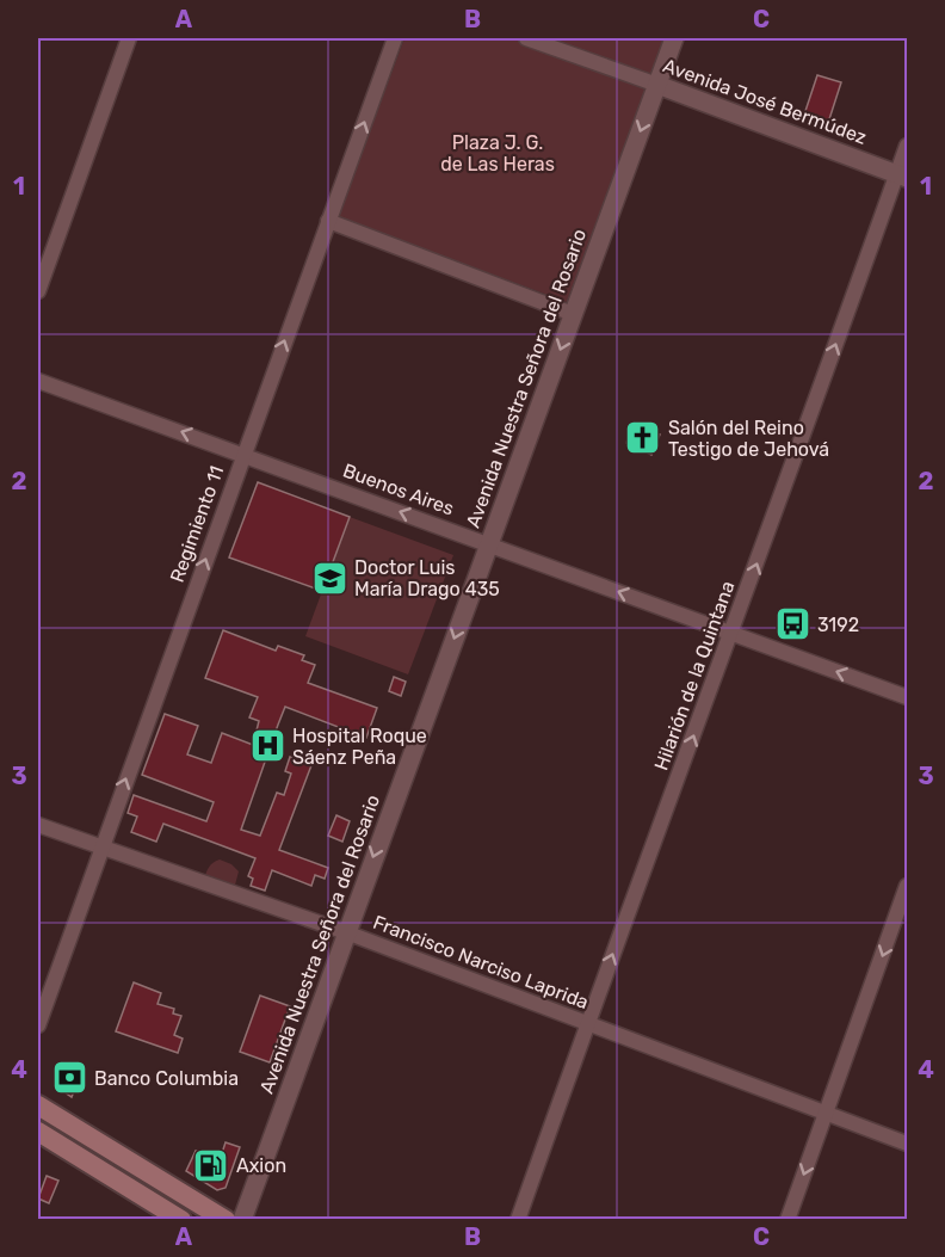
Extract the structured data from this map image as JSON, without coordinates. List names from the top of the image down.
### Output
{
  "streets": {
    "street": [
      "Avenida José Bermúdez",
      "Avenida Nuestra Señora del Rosario",
      "Buenos Aires",
      "Regimiento 11",
      "Hilarión de la Quintana",
      "Francisco Narciso Laprida"
    ]
  },
  "crossings": [
    ["Avenida José Bermúdez", "Avenida Nuestra Señora del Rosario"],
    ["Avenida José Bermúdez", "Hilarión de la Quintana"],
    ["Avenida Nuestra Señora del Rosario", "Buenos Aires"],
    ["Avenida Nuestra Señora del Rosario", "Francisco Narciso Laprida"],
    ["Buenos Aires", "Regimiento 11"],
    ["Buenos Aires", "Hilarión de la Quintana"],
    ["Regimiento 11", "Francisco Narciso Laprida"],
    ["Hilarión de la Quintana", "Francisco Narciso Laprida"]
  ],
  "one_way": [
    "Avenida Nuestra Señora del Rosario",
    "Buenos Aires",
    "Regimiento 11",
    "Hilarión de la Quintana"
  ],
  "parks": ["Plaza J. G. de Las Heras"],
  "places": {
    "church": ["Salón del Reino Testigo de Jehová"],
    "school or university": ["Doctor Luis María Drago 435"],
    "bus stop": ["3192"],
    "hospital": ["Hospital Roque Sáenz Peña"],
    "bank": ["Banco Columbia"],
    "fuel station": ["Axion"]
  },
  "grid": {
    "columns": ["A", "B", "C"],
    "rows": [
      "1",
      "2",
      "3",
      "4"
    ]
  }
}
